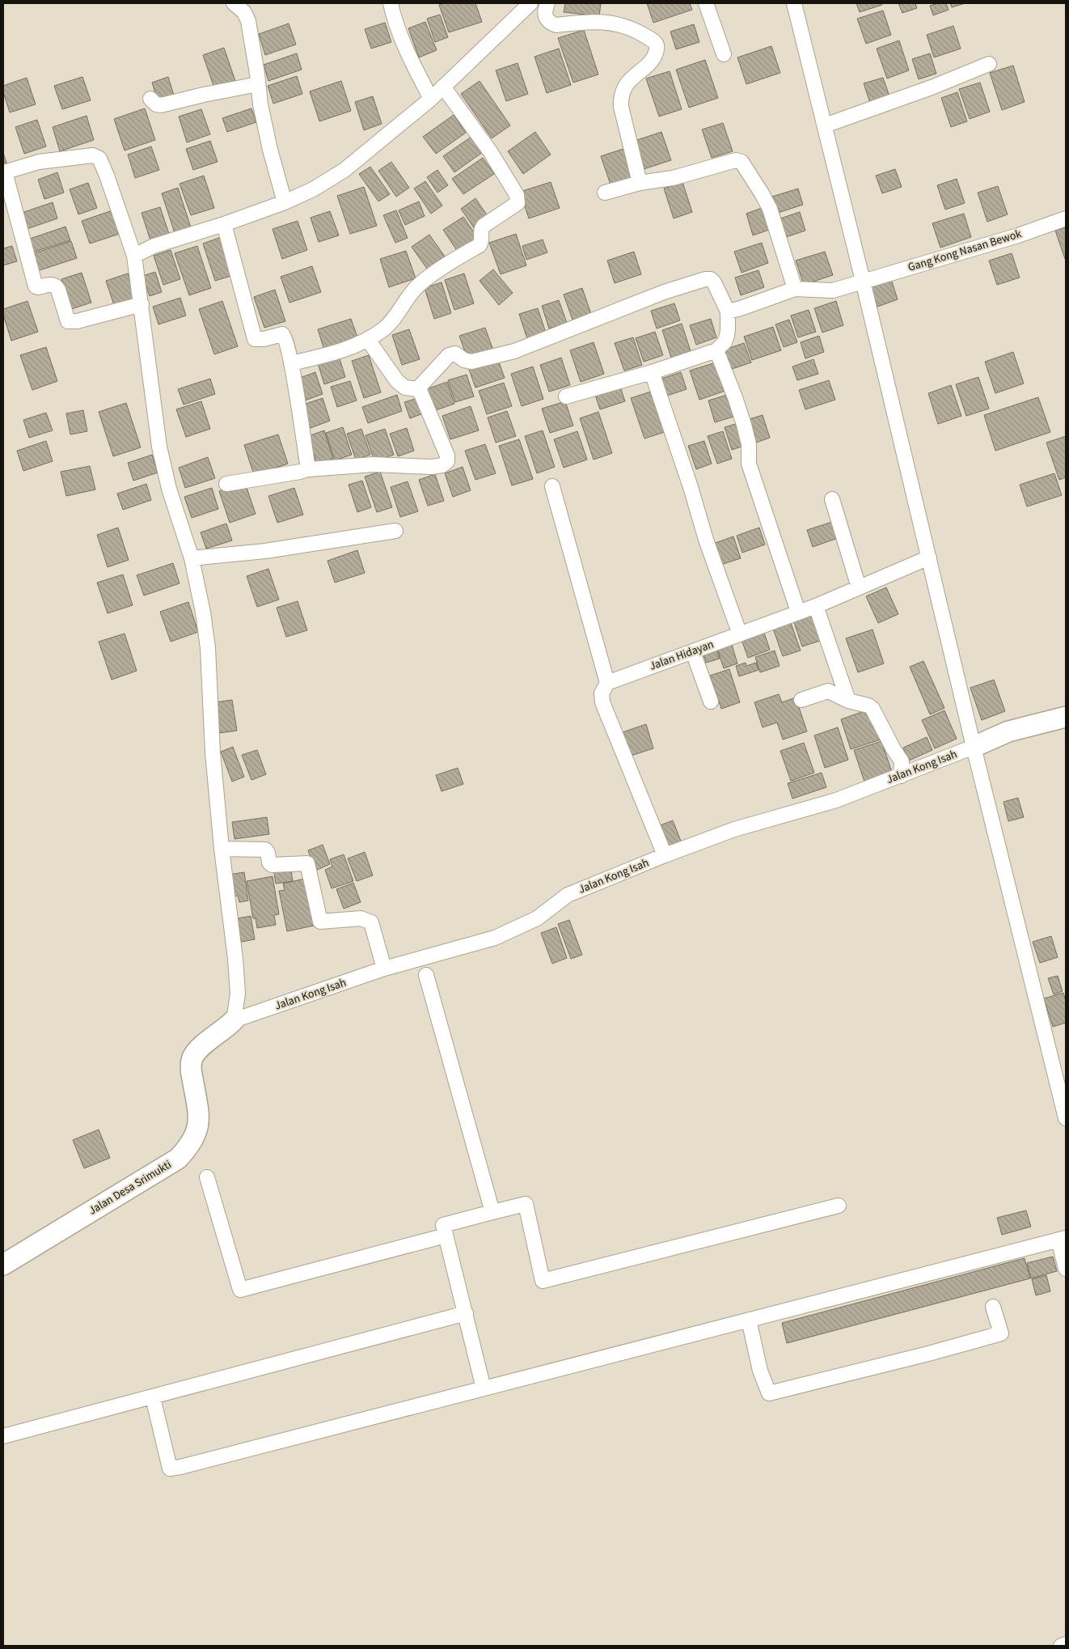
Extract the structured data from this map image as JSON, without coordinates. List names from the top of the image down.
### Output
{
  "streets": {
    "street": [
      "Gang Kong Nasan Bewok",
      "Jalan Hidayan",
      "Jalan Kong Isah",
      "Jalan Desa Srimukti"
    ]
  },
  "crossings": [
    ["Jalan Kong Isah", "Jalan Desa Srimukti"]
  ]
}
